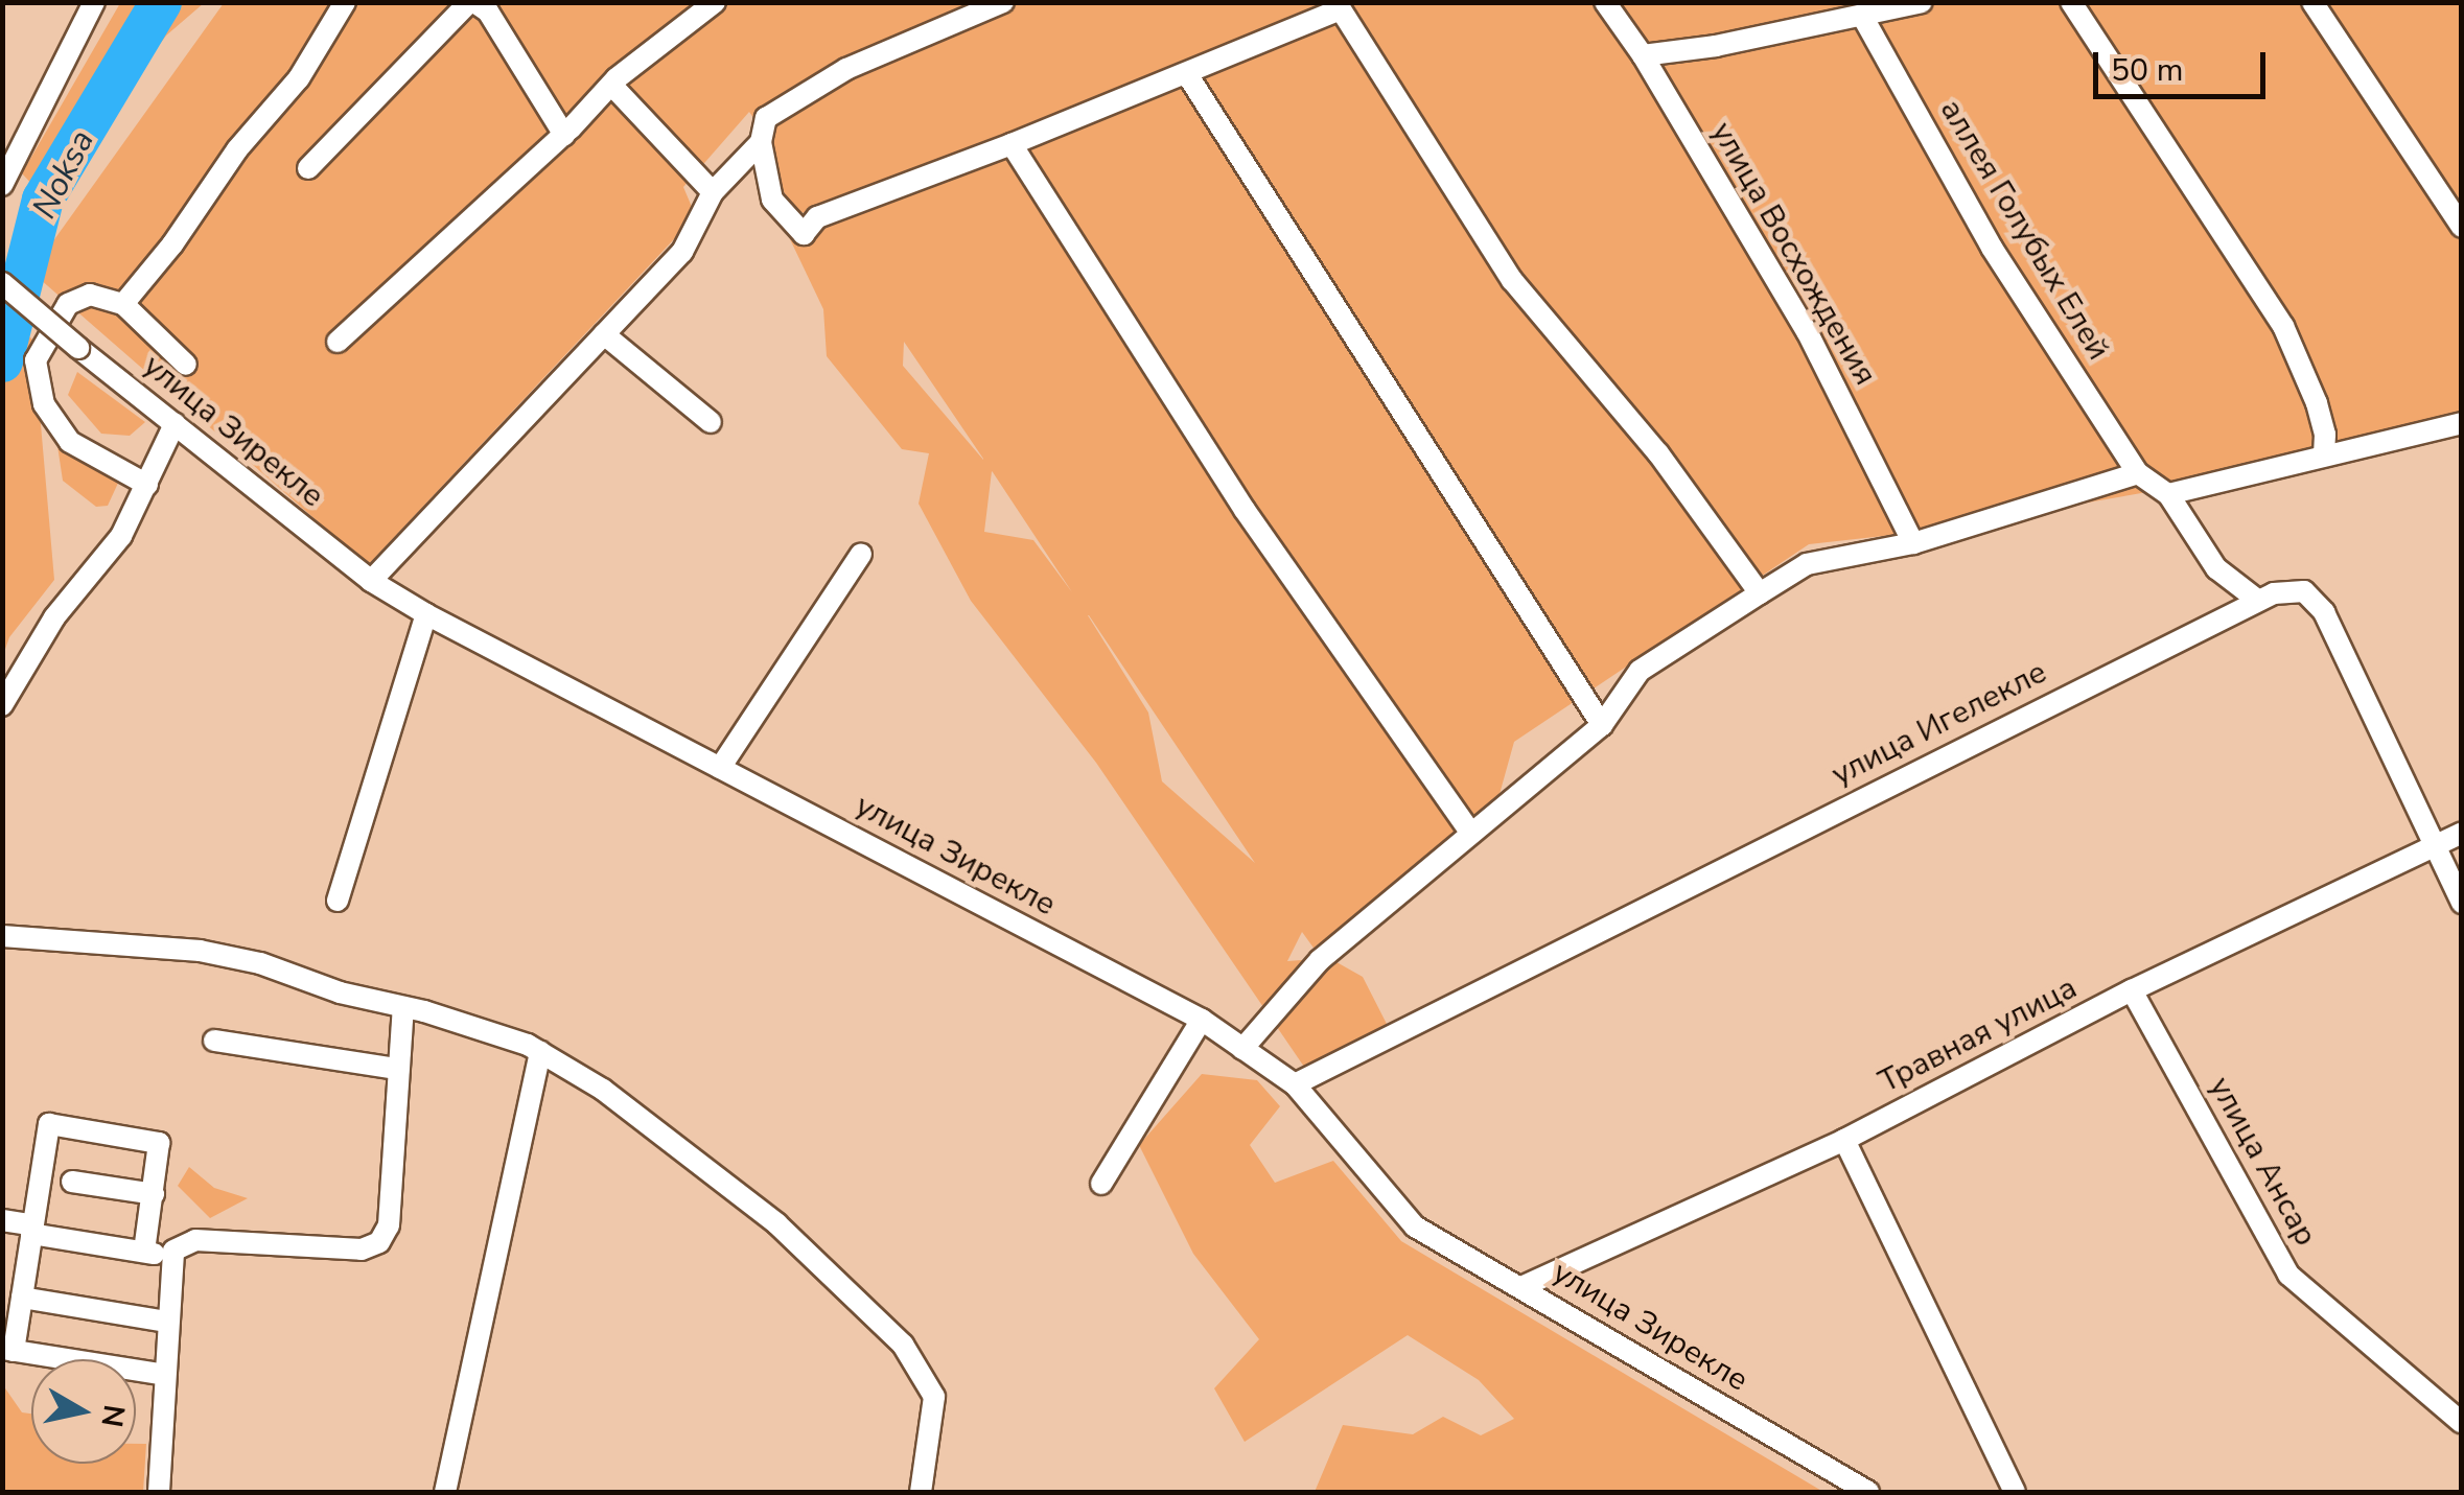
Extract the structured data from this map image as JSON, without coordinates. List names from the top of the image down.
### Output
{
  "streets": {
    "street": [
      "аллея Голубых Елей",
      "улица Восхождения",
      "улица Зирекле",
      "улица Игелекле",
      "Травная улица",
      "улица Ансар"
    ]
  },
  "crossings": [
    ["аллея Голубых Елей", "улица Игелекле"],
    ["улица Зирекле", "улица Игелекле"],
    ["улица Зирекле", "Травная улица"],
    ["улица Игелекле", "Травная улица"],
    ["Травная улица", "улица Ансар"]
  ],
  "water": ["Noksa"],
  "scale_bar": "50 m",
  "north": "right"
}
